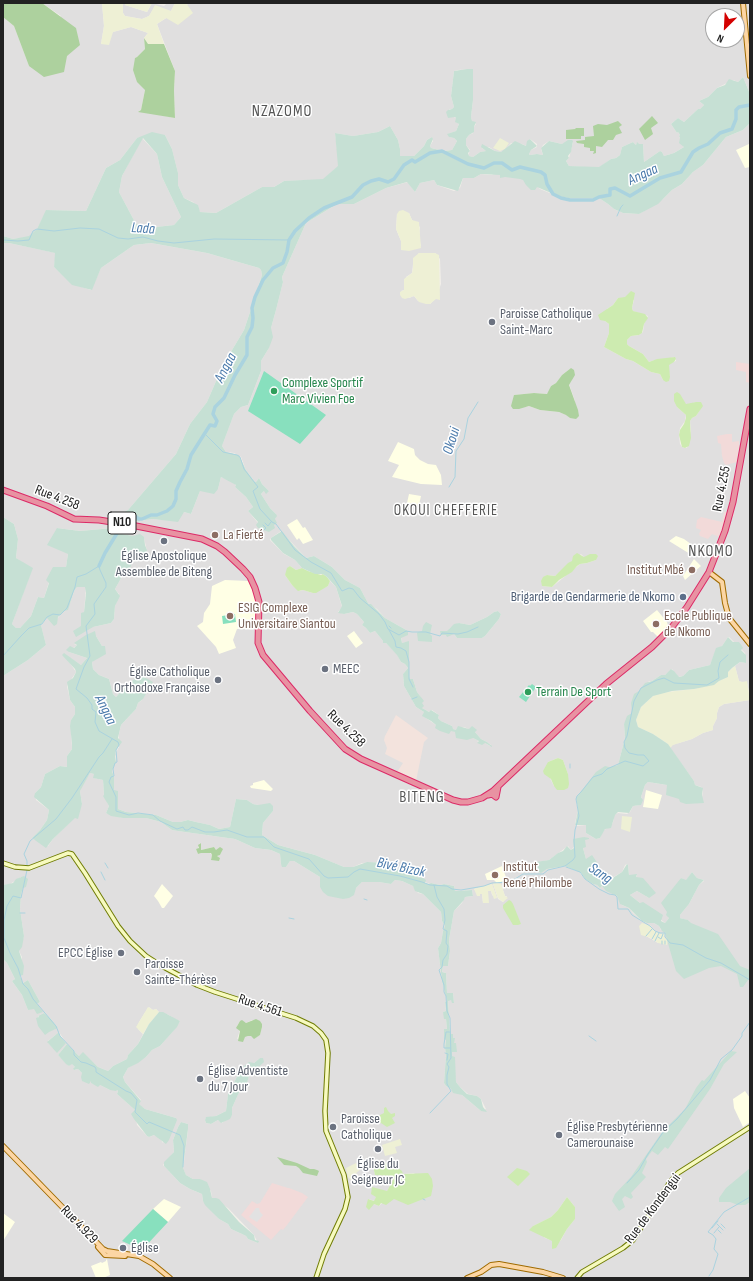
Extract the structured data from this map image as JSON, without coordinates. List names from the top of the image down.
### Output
{
  "streets": {
    "highway": ["Rue 4.255", "Rue 4.258", "N10"],
    "main road": ["Rue 4.561", "Rue de Kondengui", "Rue 4.929"]
  },
  "crossings": [
    ["Rue 4.255", "Rue 4.258"]
  ],
  "districts": [
    "NZAZOMO",
    "OKOUI CHEFFERIE",
    "NKOMO",
    "BITENG"
  ],
  "water": [
    "Angaa",
    "Lada",
    "Okoui",
    "Bivé Bizok",
    "Sang"
  ],
  "places": [
    "Paroisse Catholique Saint-Marc",
    "Complexe Sportif Marc Vivien Foe",
    "La Fierté",
    "Église Apostolique Assemblee de Biteng",
    "Institut Mbé",
    "Brigarde de Gendarmerie de Nkomo",
    "ESIG Complexe Universitaire Siantou",
    "Ecole Publique de Nkomo",
    "MEEC",
    "Église Catholique Orthodoxe Française",
    "Terrain De Sport",
    "Institut René Philombe",
    "EPCC Église",
    "Paroisse Sainte-Thérèse",
    "Église Adventiste du 7 Jour",
    "Paroisse Catholique",
    "Église Presbytérienne Camerounaise",
    "Église du Seigneur JC",
    "Église"
  ],
  "north": "bottom left"
}
